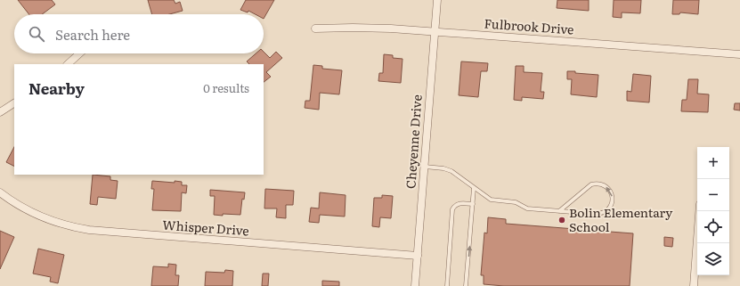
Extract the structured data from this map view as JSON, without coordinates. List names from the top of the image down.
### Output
{
  "streets": {
    "street": ["Fulbrook Drive", "Cheyenne Drive", "Whisper Drive"]
  },
  "crossings": [
    ["Fulbrook Drive", "Cheyenne Drive"],
    ["Cheyenne Drive", "Whisper Drive"]
  ],
  "places": ["Bolin Elementary School"],
  "page": {
    "search": "Search here",
    "heading": ["Nearby", "0 results"],
    "map_buttons": ["+", "−"]
  }
}
